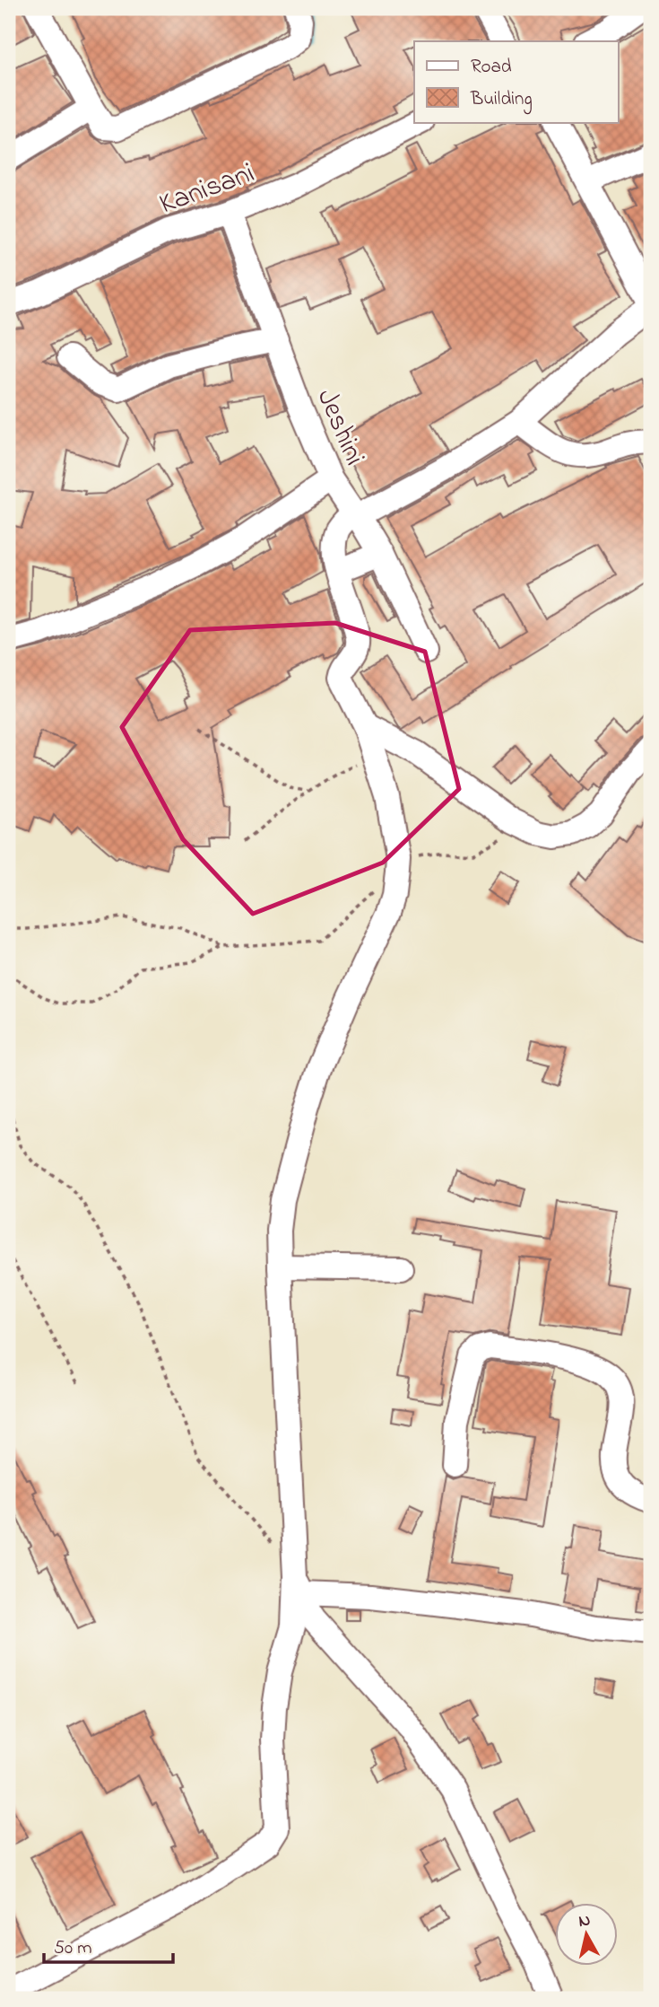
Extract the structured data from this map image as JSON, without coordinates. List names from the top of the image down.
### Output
{
  "streets": {
    "street": ["Kanisani", "Jeshini"]
  },
  "crossings": [
    ["Kanisani", "Jeshini"]
  ],
  "legend": ["Road", "Building"],
  "scale_bar": "50 m",
  "north": "top"
}
